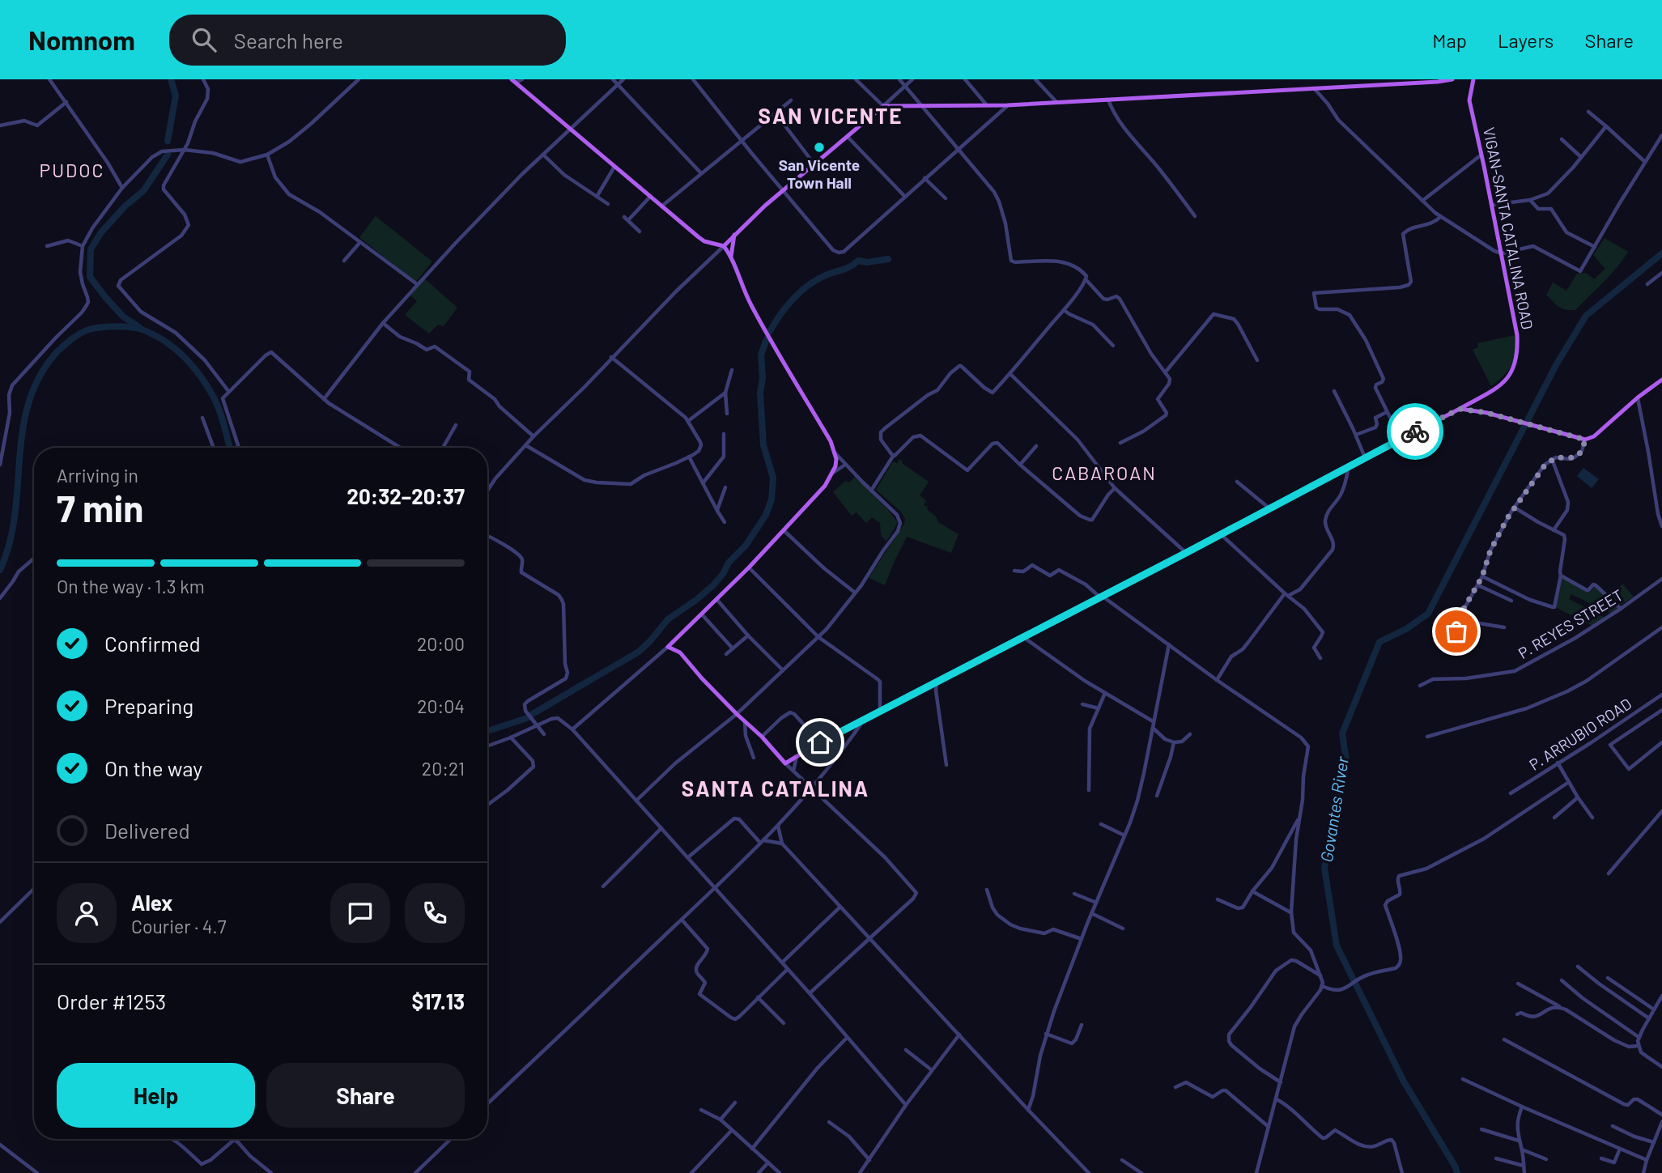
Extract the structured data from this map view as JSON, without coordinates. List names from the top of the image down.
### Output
{
  "streets": {
    "main road": ["VIGAN-SANTA CATALINA ROAD"],
    "street": ["P. REYES STREET", "P. ARRUBIO ROAD"]
  },
  "districts": [
    "SAN VICENTE",
    "PUDOC",
    "CABAROAN",
    "SANTA CATALINA"
  ],
  "water": ["Govantes River"],
  "places": ["San Vicente Town Hall"],
  "page": {
    "header": "Nomnom",
    "search": "Search here",
    "nav": ["Map", "Layers", "Share"],
    "heading": ["7 min", "Arriving in", "20:32–20:37"],
    "panel": [
      "Alex",
      "Courier · 4.7",
      "Order #1253",
      "$17.13"
    ],
    "bar": "On the way · 1.3 km",
    "list": [
      ["Confirmed", "20:00"],
      ["Preparing", "20:04"],
      ["On the way", "20:21"],
      "Delivered"
    ],
    "buttons": ["Help", "Share"]
  }
}
